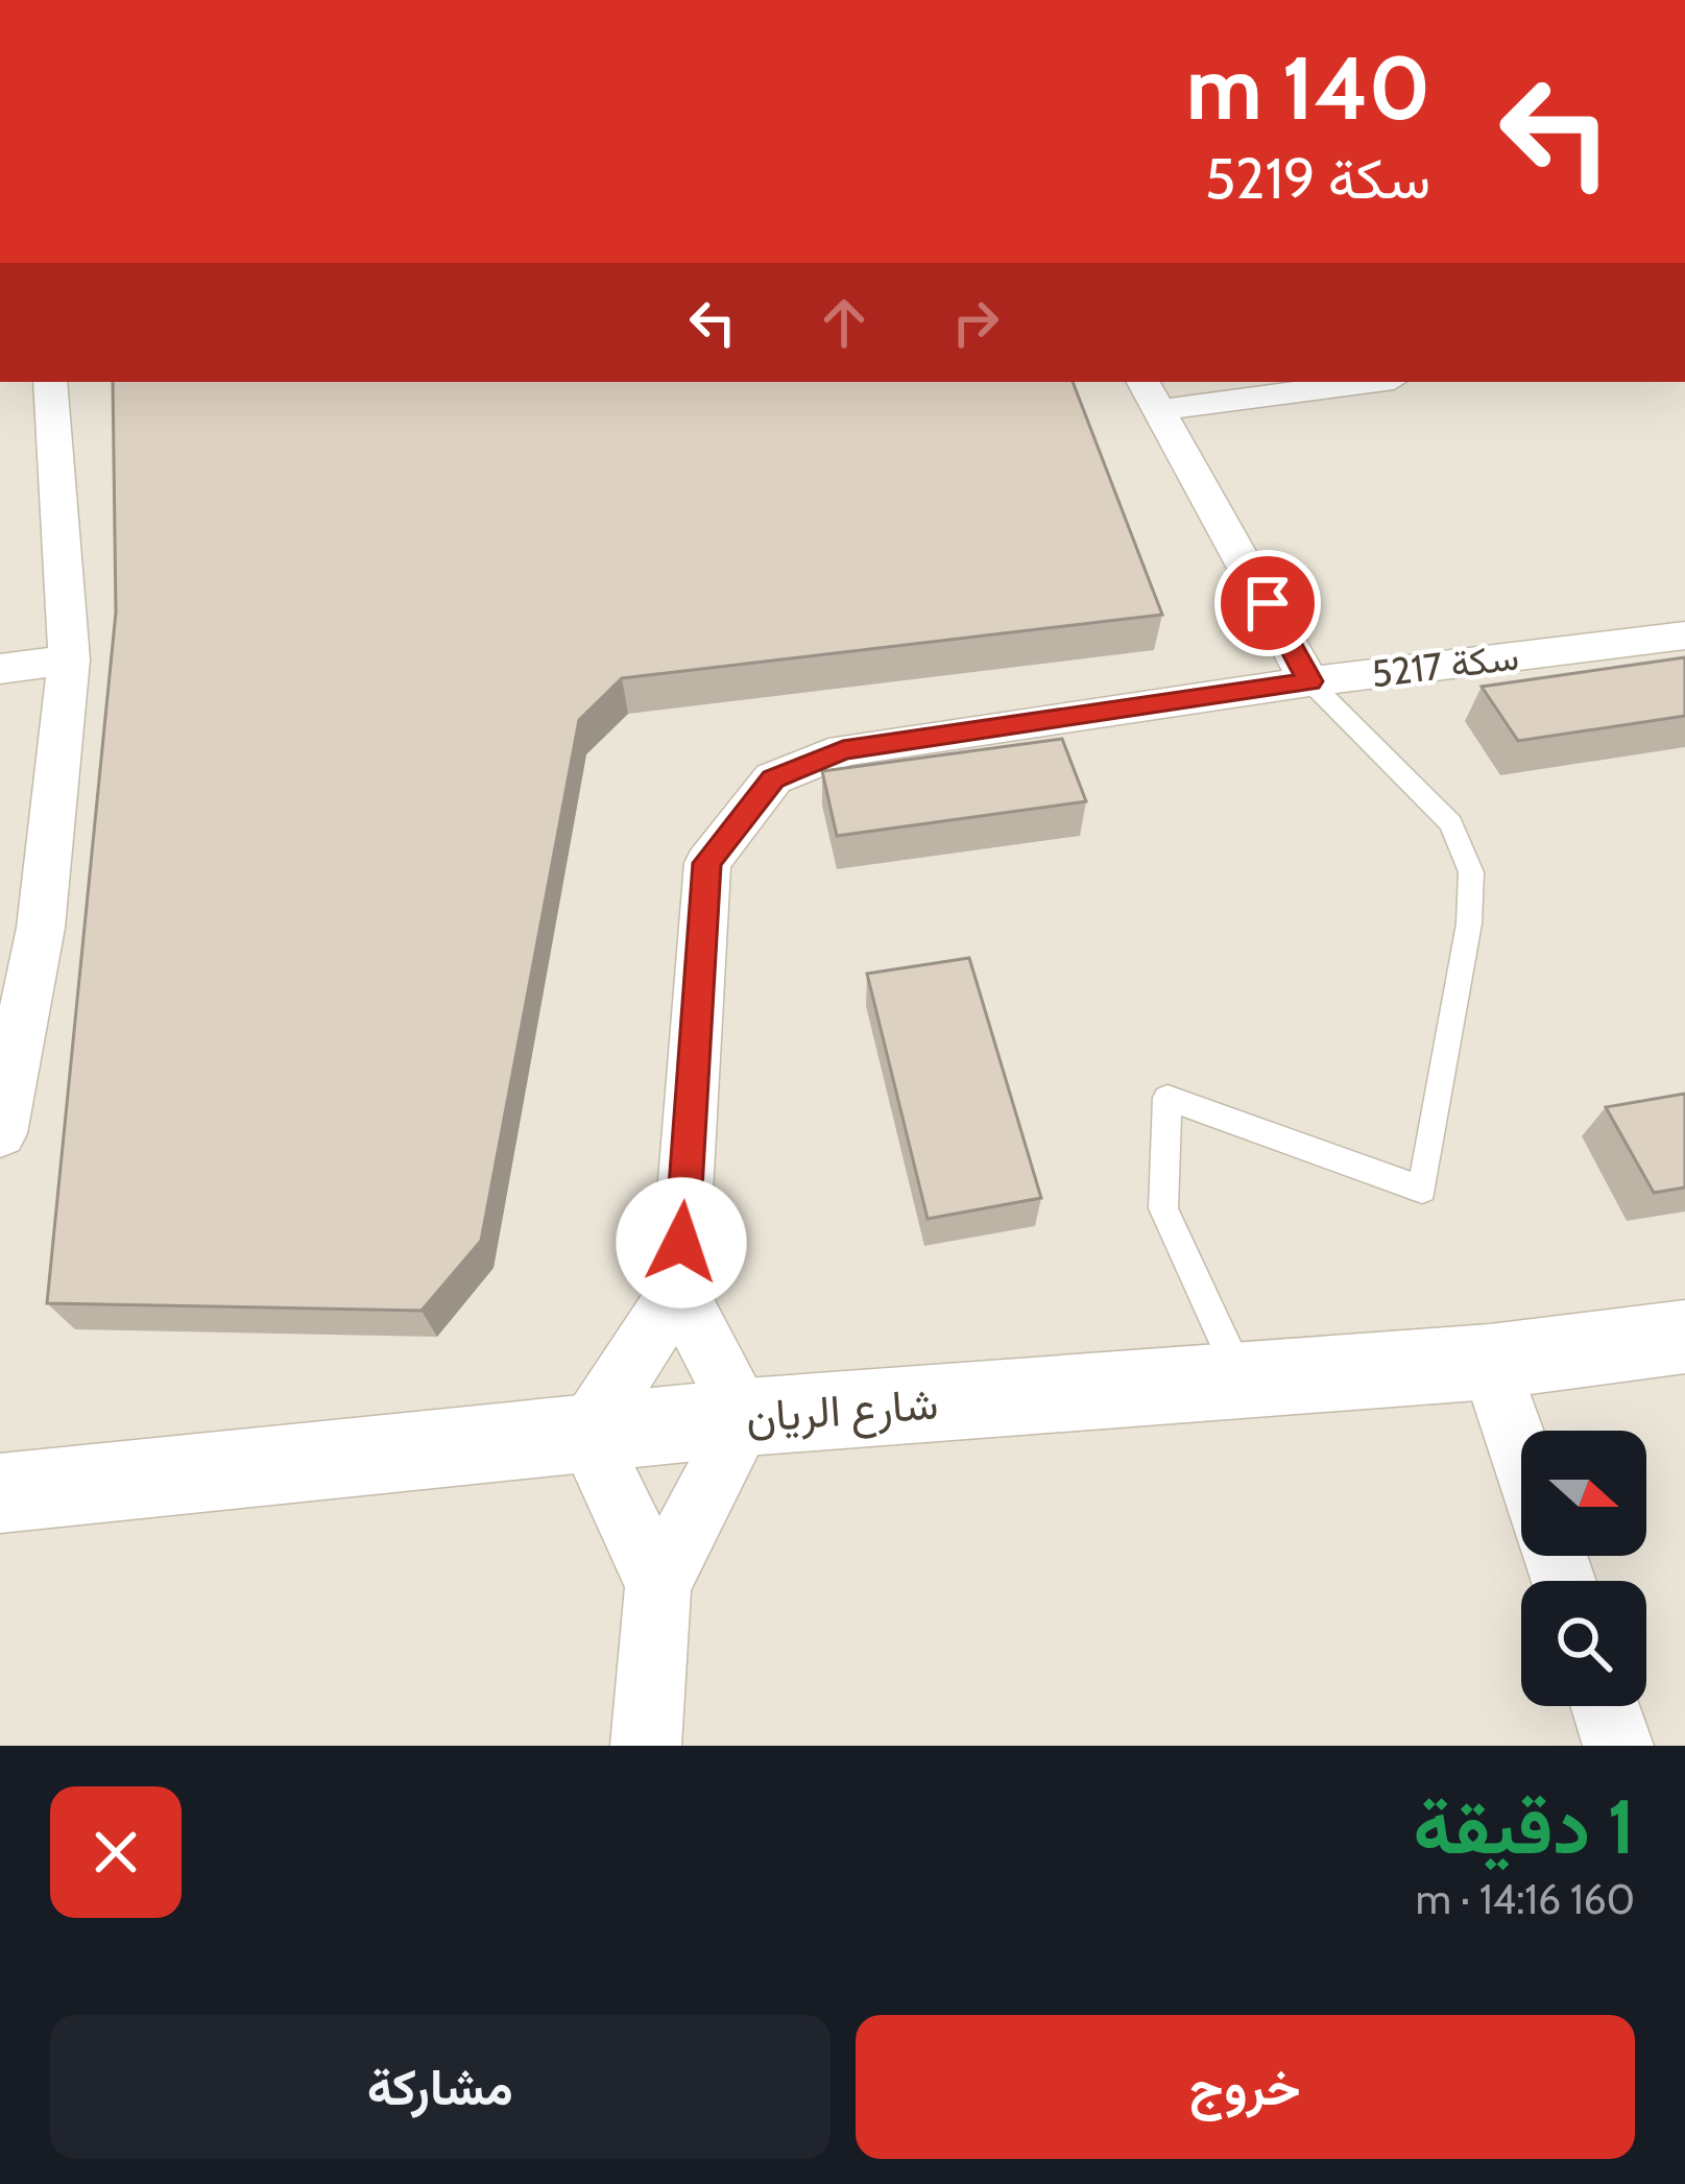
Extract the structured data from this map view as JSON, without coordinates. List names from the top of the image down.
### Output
{
  "streets": {
    "street": ["سكة 5217", "شارع الريان"]
  },
  "crossings": [
    ["سكة 5217", "شارع الريان"]
  ],
  "north": "right",
  "page": {
    "turn": ["140 m", "سكة 5219"],
    "heading": ["1 دقيقة", "160 m · 14:16"],
    "buttons": ["خروج", "مشاركة"]
  }
}
